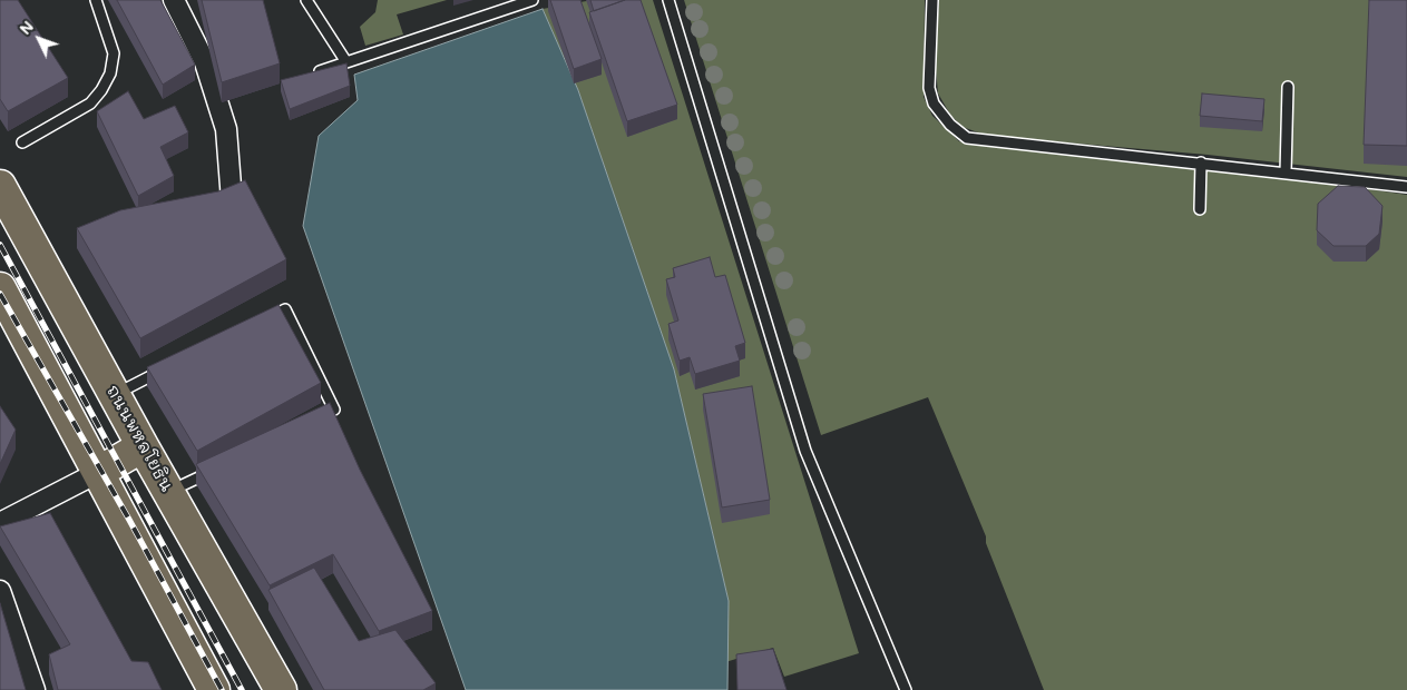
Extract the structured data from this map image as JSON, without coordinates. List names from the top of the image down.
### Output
{
  "streets": {
    "main road": ["ถนนพหลโยธิน"]
  },
  "north": "top left"
}
